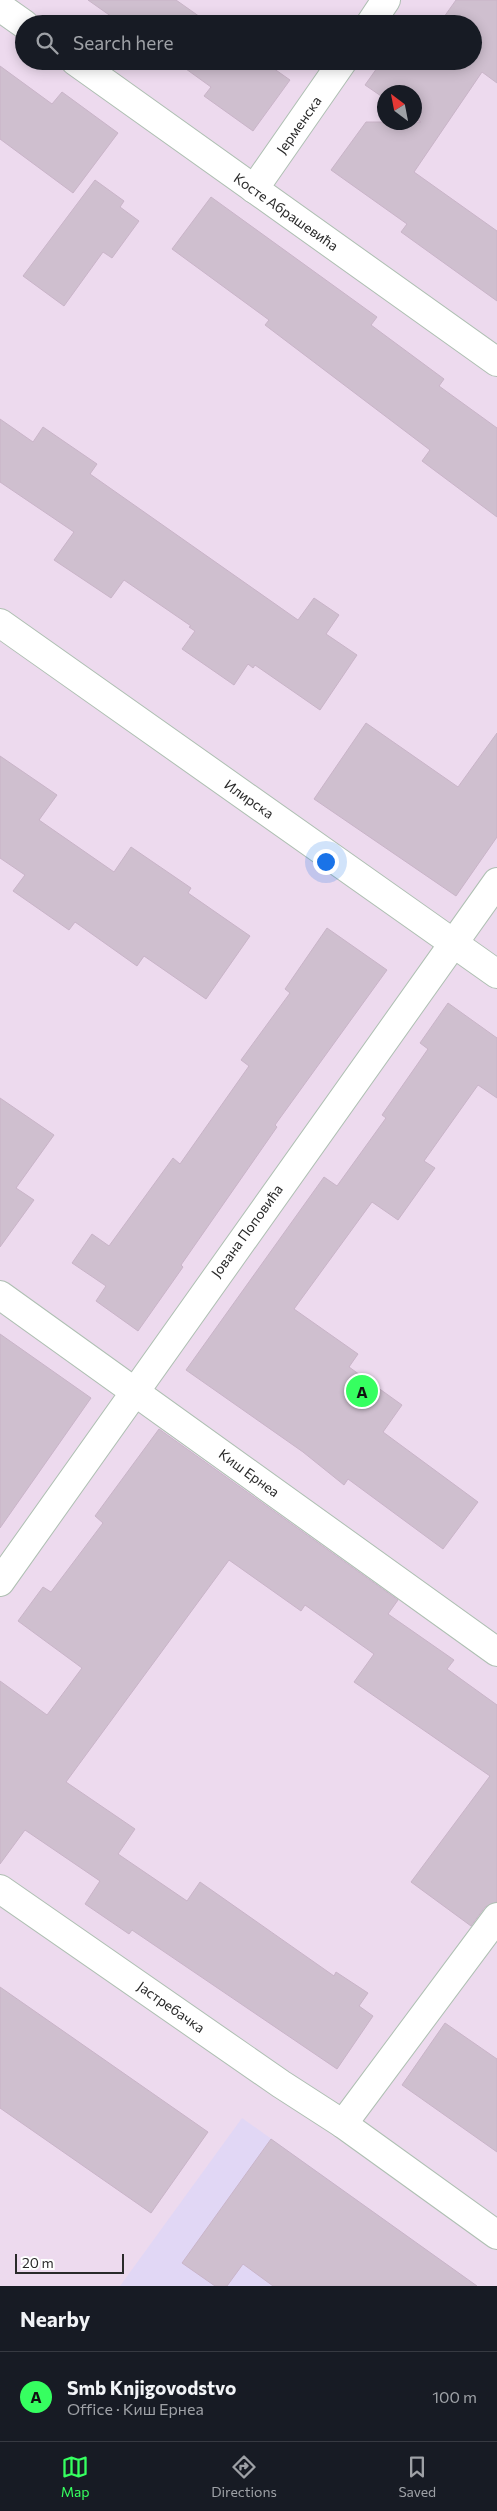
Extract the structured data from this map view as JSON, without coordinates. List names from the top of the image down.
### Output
{
  "streets": {
    "street": [
      "Јерменска",
      "Косте Абрашевића",
      "Илирска",
      "Јована Поповића",
      "Киш Ернеа",
      "Јастребачка"
    ]
  },
  "crossings": [
    ["Јерменска", "Косте Абрашевића"],
    ["Илирска", "Јована Поповића"],
    ["Јована Поповића", "Киш Ернеа"]
  ],
  "scale_bar": "20 m",
  "north": "top left",
  "page": {
    "search": "Search here",
    "pins": "A",
    "scale": "20 m",
    "heading": "Nearby",
    "list": [
      {
        "mark": "A",
        "name": "Smb Knjigovodstvo",
        "note": "Office · Киш Ернеа",
        "value": "100 m"
      }
    ],
    "nav": ["Map", "Directions", "Saved"]
  }
}
